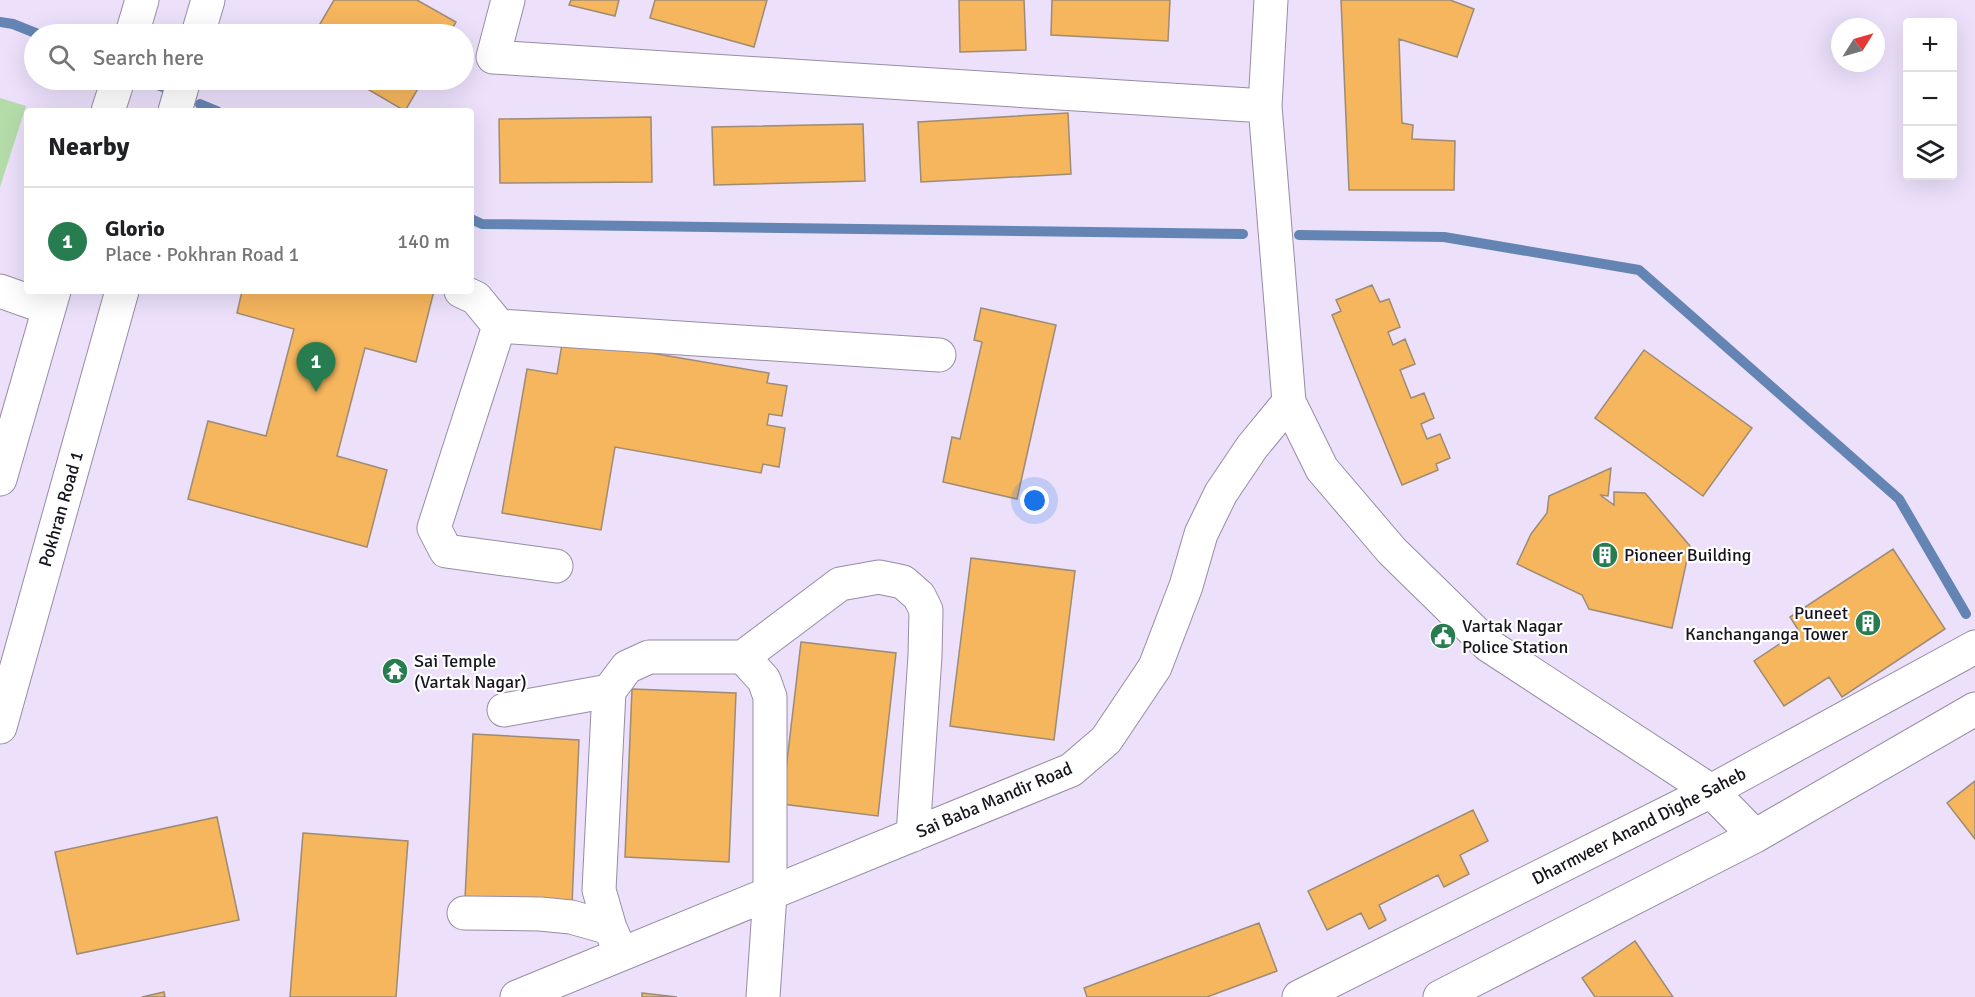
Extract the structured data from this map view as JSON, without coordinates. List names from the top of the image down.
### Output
{
  "streets": {
    "street": ["Pokhran Road 1", "Sai Baba Mandir Road", "Dharmveer Anand Dighe Saheb"]
  },
  "places": {
    "building": ["Pioneer Building", "Puneet Kanchanganga Tower"],
    "public building": ["Vartak Nagar Police Station"],
    "temple": ["Sai Temple (Vartak Nagar)"]
  },
  "north": "top right",
  "page": {
    "map_buttons": ["+", "−"],
    "search": "Search here",
    "heading": "Nearby",
    "list": [
      {
        "mark": "1",
        "name": "Glorio",
        "note": "Place · Pokhran Road 1",
        "value": "140 m"
      }
    ],
    "pins": "1"
  }
}
